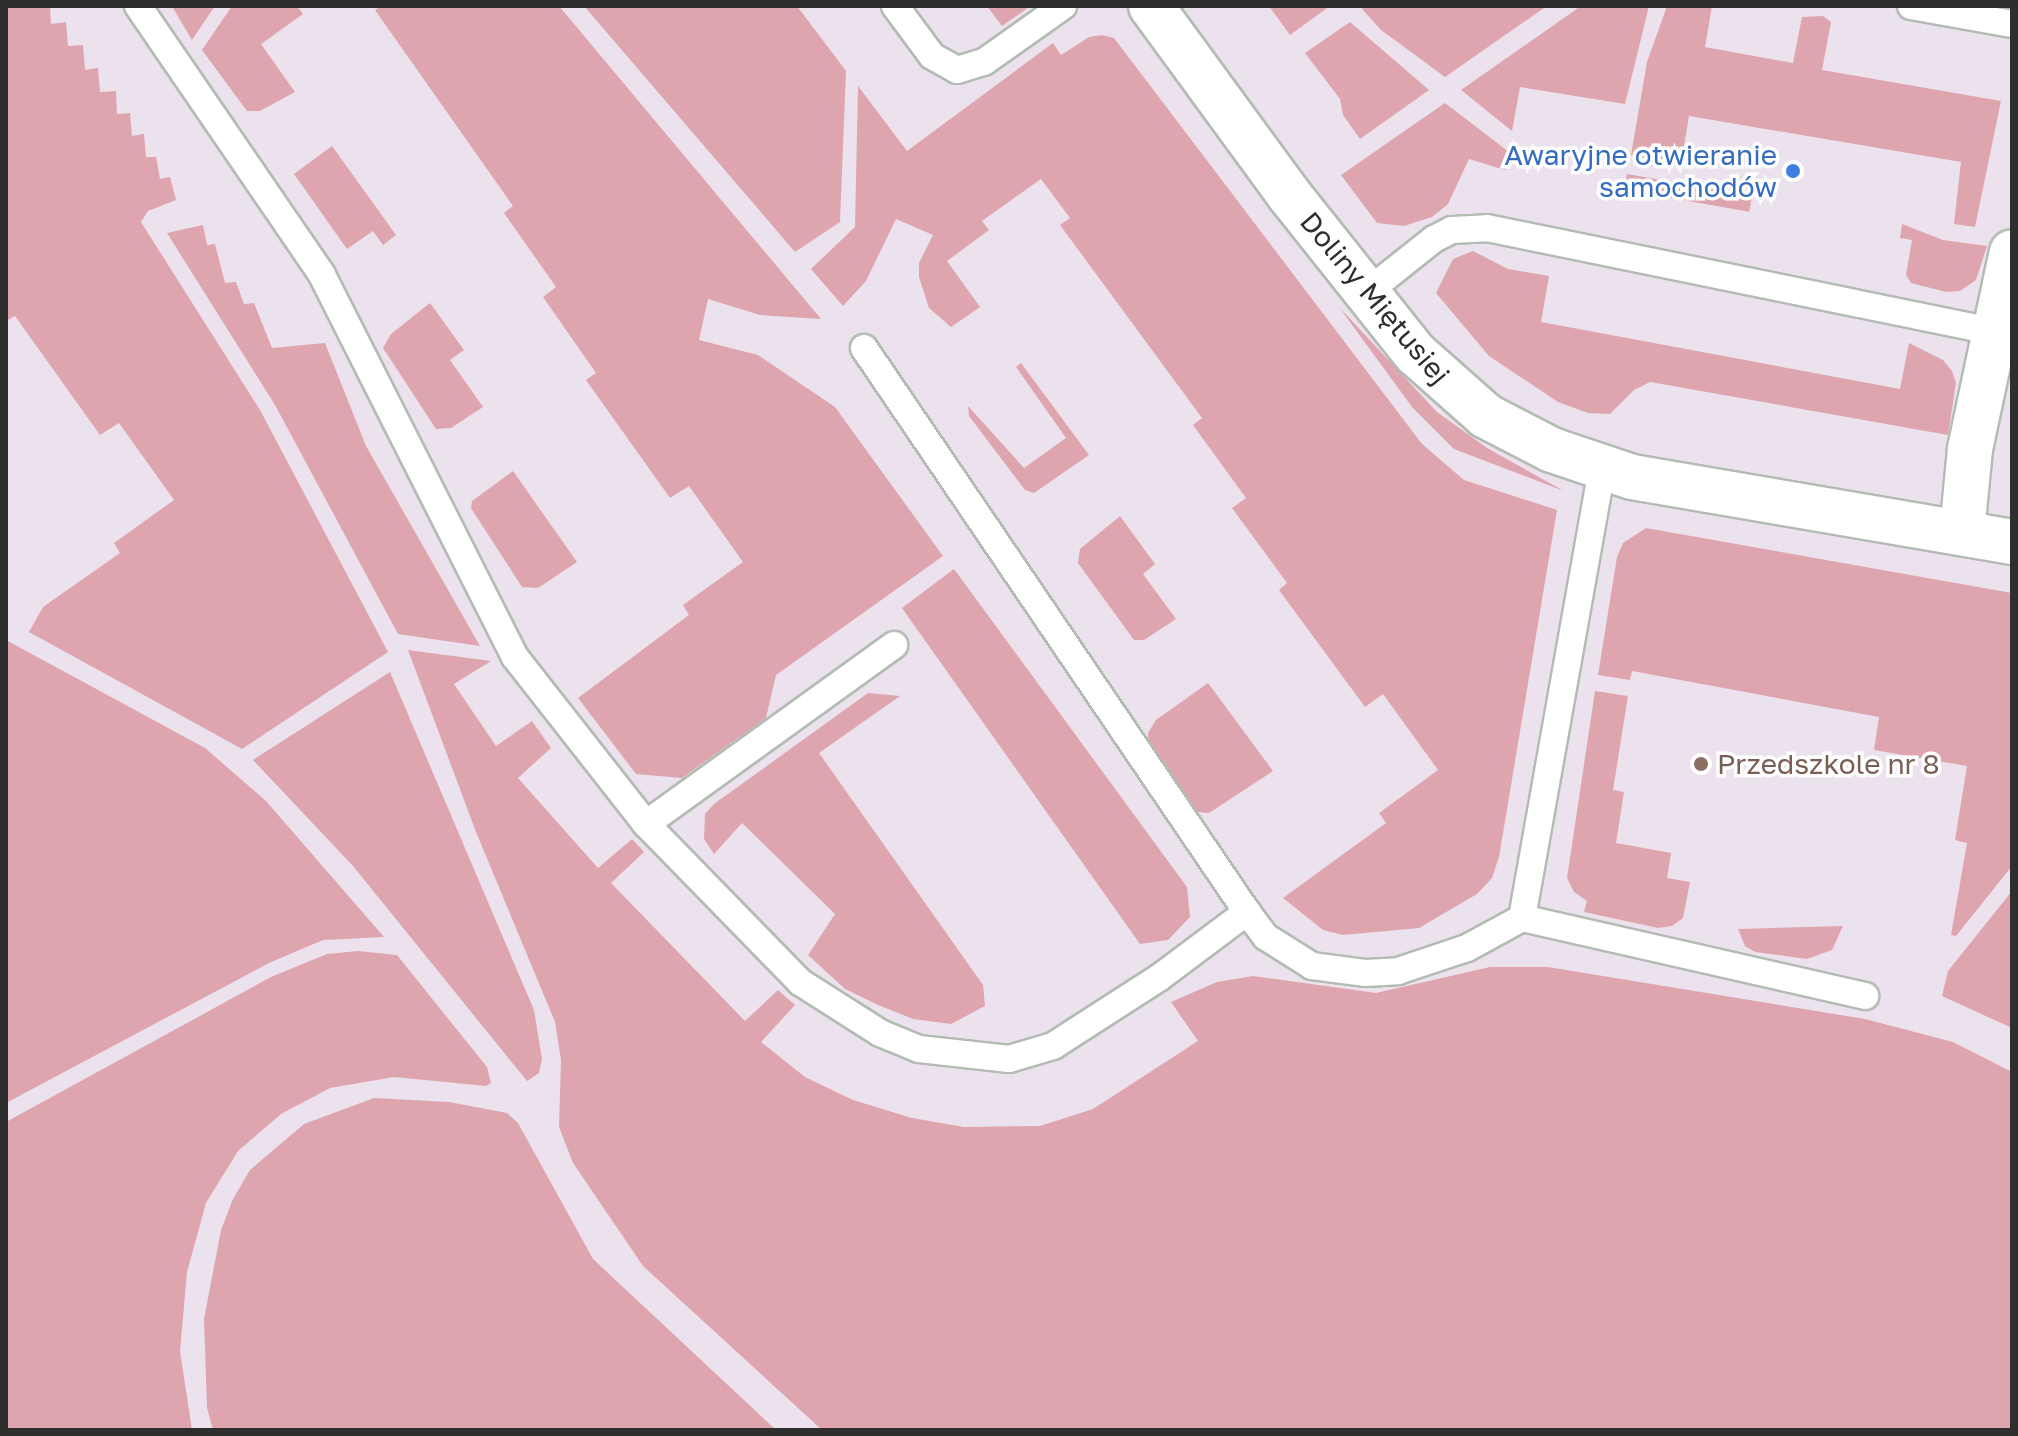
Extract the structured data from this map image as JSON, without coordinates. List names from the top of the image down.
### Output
{
  "streets": {
    "street": ["Doliny Miętusiej"]
  },
  "places": ["Awaryjne otwieranie samochodów", "Przedszkole nr 8"]
}
